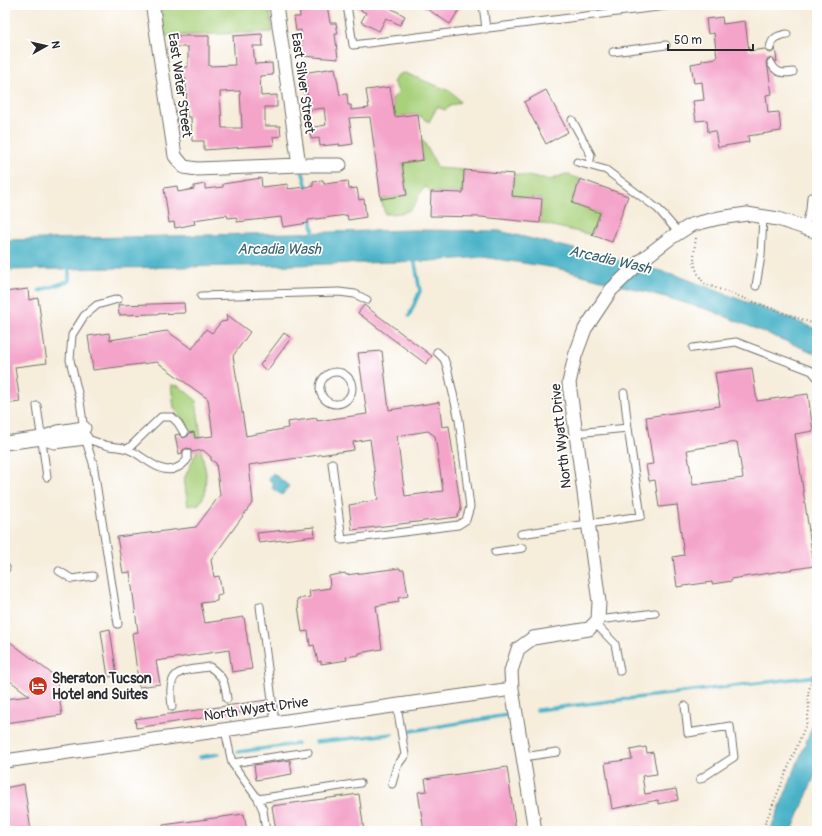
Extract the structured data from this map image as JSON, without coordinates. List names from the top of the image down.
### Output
{
  "streets": {
    "street": ["East Silver Street", "East Water Street", "North Wyatt Drive"]
  },
  "crossings": [
    ["East Silver Street", "East Water Street"]
  ],
  "water": ["Arcadia Wash"],
  "places": {
    "hotel": ["Sheraton Tucson Hotel and Suites"]
  },
  "scale_bar": "50 m",
  "north": "right"
}
